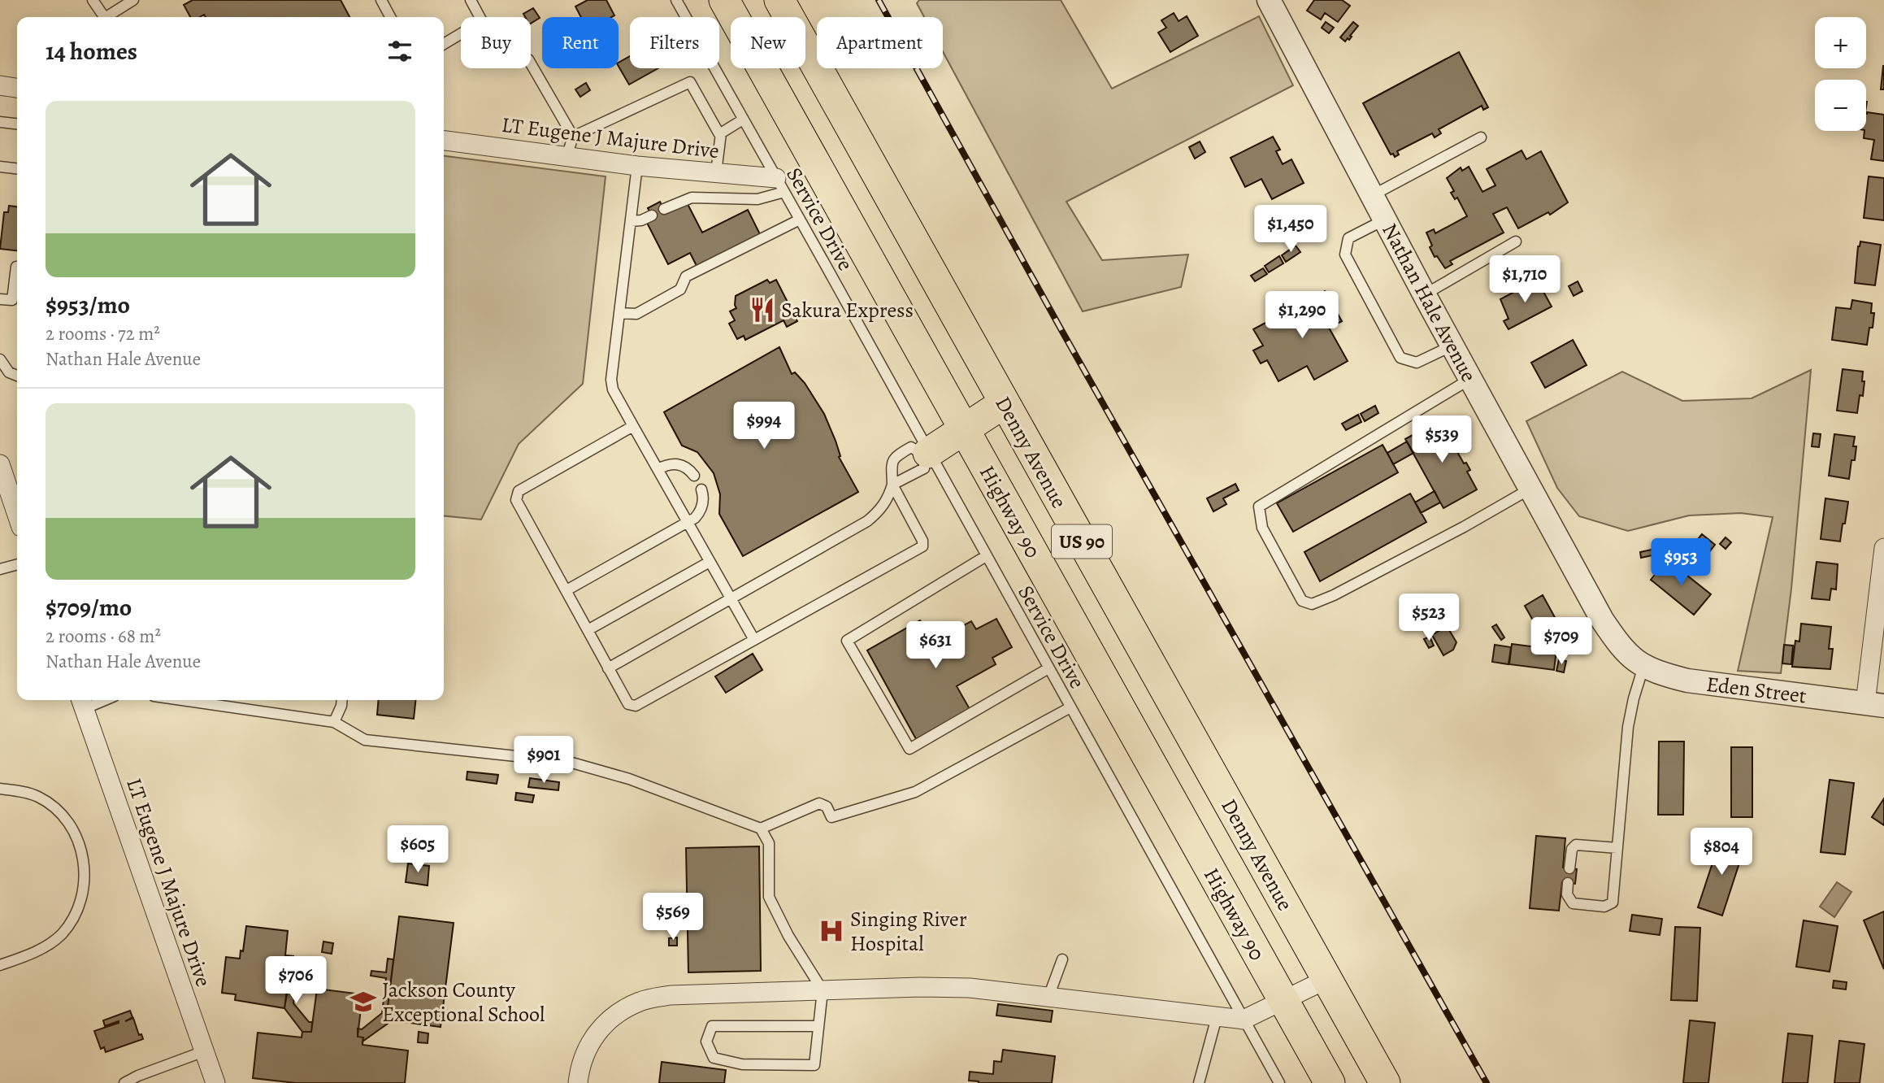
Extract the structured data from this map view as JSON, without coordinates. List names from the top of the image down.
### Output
{
  "streets": {
    "main road": ["Denny Avenue", "Highway 90", "US 90"],
    "street": ["LT Eugene J Majure Drive", "Nathan Hale Avenue", "Eden Street"],
    "lane": ["Service Drive"]
  },
  "crossings": [
    ["LT Eugene J Majure Drive", "Service Drive"],
    ["Nathan Hale Avenue", "Eden Street"]
  ],
  "places": {
    "restaurant": ["Sakura Express"],
    "hospital": ["Singing River Hospital"],
    "school or university": ["Jackson County Exceptional School"]
  },
  "page": {
    "map_buttons": ["+", "−"],
    "chip": [
      "Buy",
      "Rent",
      "Filters",
      "New",
      "Apartment"
    ],
    "heading": "14 homes",
    "list": [
      {
        "name": "$953/mo",
        "note": "2 rooms · 72 m² · Nathan Hale Avenue"
      },
      {
        "name": "$709/mo",
        "note": "2 rooms · 68 m² · Nathan Hale Avenue"
      }
    ],
    "price": [
      "$1,450",
      "$1,710",
      "$1,290",
      "$994",
      "$539",
      "$953",
      "$523",
      "$709",
      "$631",
      "$901",
      "$605",
      "$804",
      "$569",
      "$706"
    ]
  }
}
